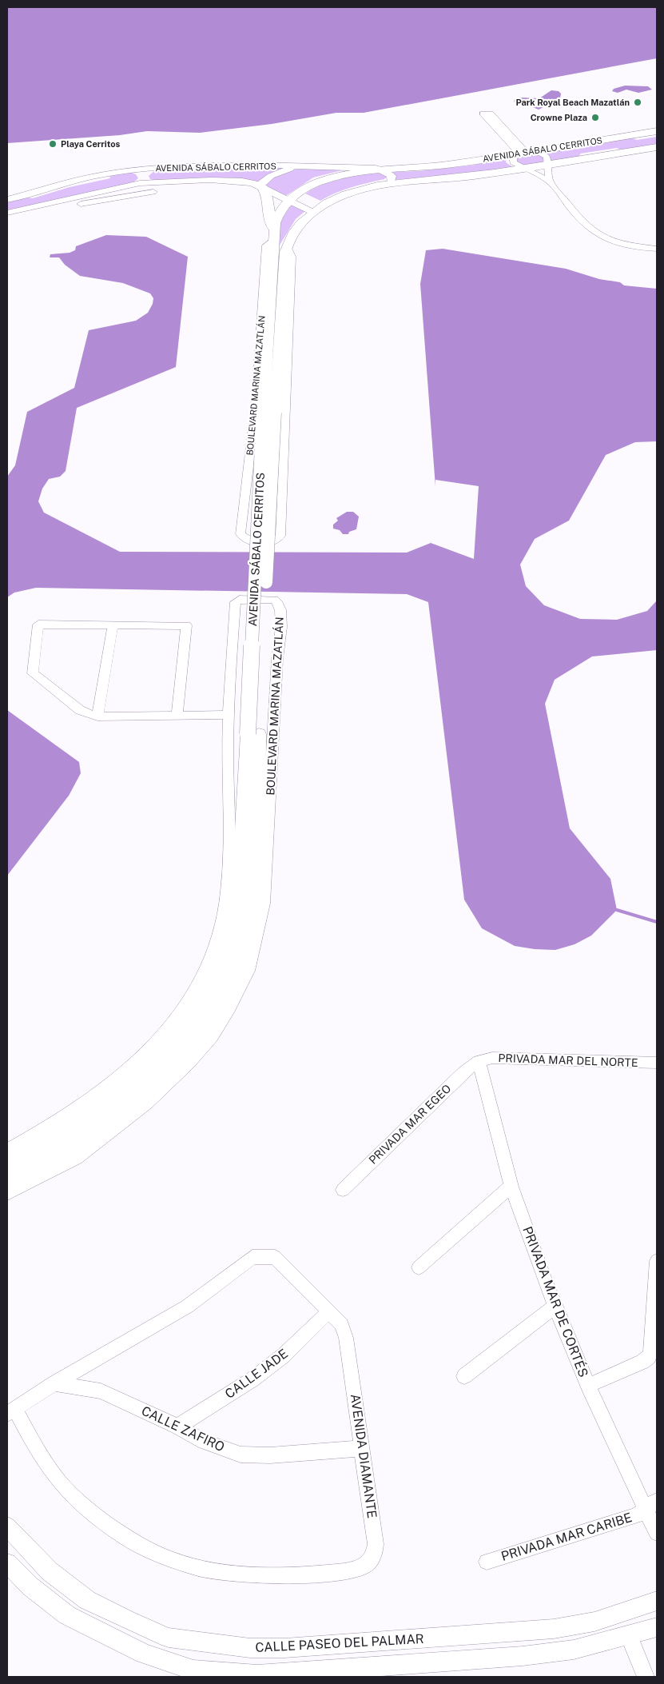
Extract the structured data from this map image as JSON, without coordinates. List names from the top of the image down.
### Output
{
  "streets": {
    "main road": ["AVENIDA SÁBALO CERRITOS", "BOULEVARD MARINA MAZATLÁN"],
    "street": [
      "PRIVADA MAR DEL NORTE",
      "PRIVADA MAR EGEO",
      "PRIVADA MAR DE CORTÉS",
      "CALLE JADE",
      "CALLE ZAFIRO",
      "AVENIDA DIAMANTE",
      "PRIVADA MAR CARIBE",
      "CALLE PASEO DEL PALMAR"
    ]
  },
  "crossings": [
    ["AVENIDA SÁBALO CERRITOS", "BOULEVARD MARINA MAZATLÁN"],
    ["PRIVADA MAR DEL NORTE", "PRIVADA MAR EGEO"],
    ["PRIVADA MAR DEL NORTE", "PRIVADA MAR DE CORTÉS"],
    ["PRIVADA MAR EGEO", "PRIVADA MAR DE CORTÉS"],
    ["PRIVADA MAR DE CORTÉS", "PRIVADA MAR CARIBE"],
    ["CALLE JADE", "CALLE ZAFIRO"],
    ["CALLE JADE", "AVENIDA DIAMANTE"],
    ["CALLE ZAFIRO", "AVENIDA DIAMANTE"]
  ],
  "places": ["Park Royal Beach Mazatlán", "Crowne Plaza", "Playa Cerritos"]
}
